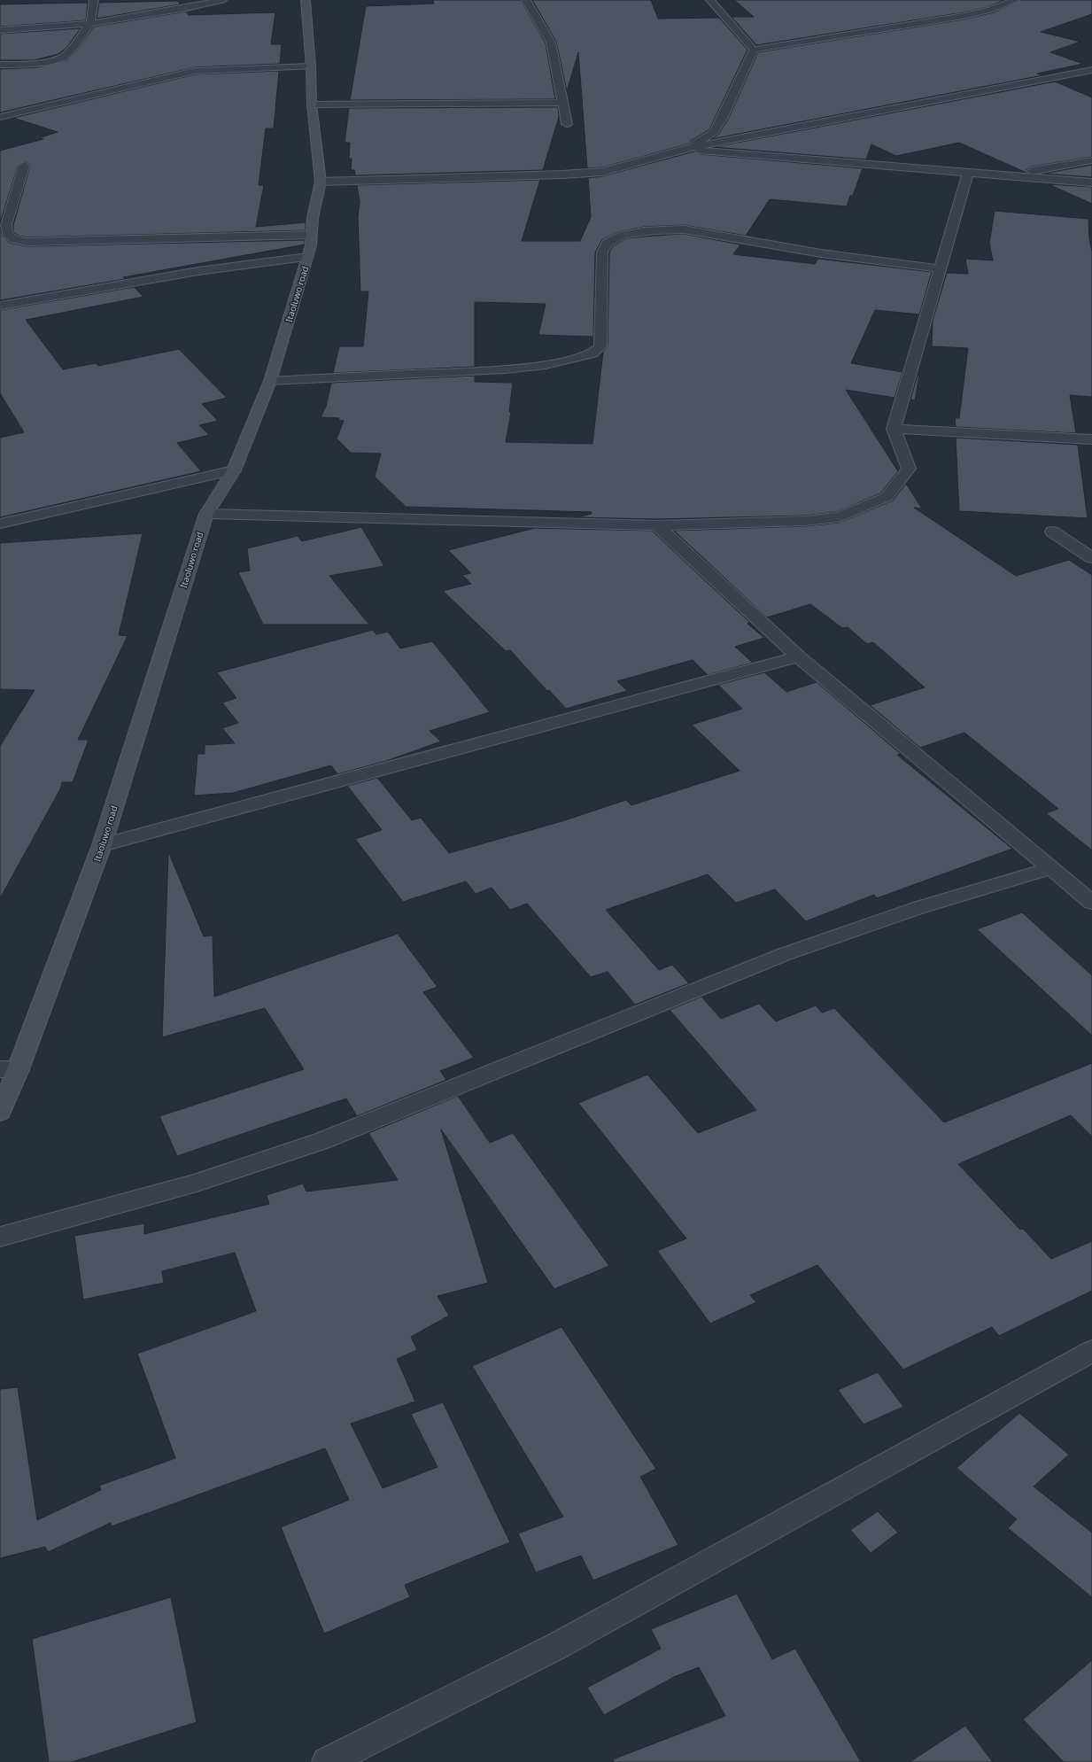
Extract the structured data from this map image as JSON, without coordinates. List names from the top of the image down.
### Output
{
  "streets": {
    "street": ["Itaoluwo road"]
  }
}
